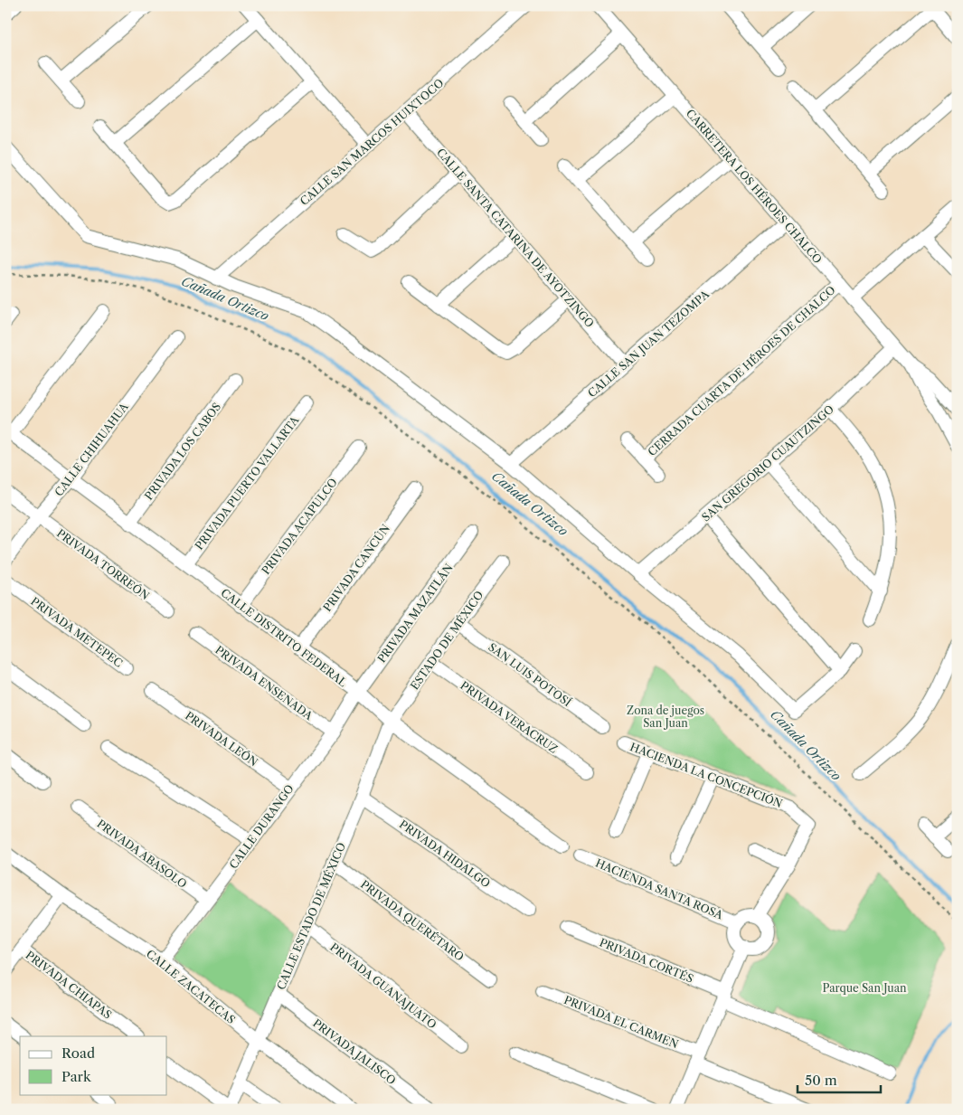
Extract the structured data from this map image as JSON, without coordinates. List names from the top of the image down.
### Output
{
  "streets": {
    "street": [
      "CALLE SAN MARCOS HUIXTOCO",
      "CARRETERA LOS HÉROES CHALCO",
      "CALLE SANTA CATARINA DE AYOTZINGO",
      "CALLE SAN JUAN TEZOMPA",
      "CERRADA CUARTA DE HÉROES DE CHALCO",
      "CALLE CHIHUAHUA",
      "PRIVADA LOS CABOS",
      "SAN GREGORIO CUAUTZINGO",
      "PRIVADA PUERTO VALLARTA",
      "PRIVADA ACAPULCO",
      "PRIVADA TORREÓN",
      "PRIVADA CANCÚN",
      "PRIVADA MAZATLÁN",
      "PRIVADA METEPEC",
      "CALLE DISTRITO FEDERAL",
      "ESTADO DE MÉXICO",
      "SAN LUIS POTOSÍ",
      "PRIVADA ENSENADA",
      "PRIVADA VERACRUZ",
      "PRIVADA LEÓN",
      "HACIENDA LA CONCEPCIÓN",
      "CALLE DURANGO",
      "PRIVADA ABASOLO",
      "PRIVADA HIDALGO",
      "HACIENDA SANTA ROSA",
      "CALLE ESTADO DE MÉXICO",
      "PRIVADA QUERÉTARO",
      "PRIVADA CORTÉS",
      "PRIVADA CHIAPAS",
      "PRIVADA GUANAJUATO",
      "CALLE ZACATECAS",
      "PRIVADA EL CARMEN",
      "PRIVADA JALISCO"
    ]
  },
  "crossings": [
    ["CALLE SAN MARCOS HUIXTOCO", "CALLE SANTA CATARINA DE AYOTZINGO"],
    ["CARRETERA LOS HÉROES CHALCO", "CALLE SAN JUAN TEZOMPA"],
    ["CARRETERA LOS HÉROES CHALCO", "CERRADA CUARTA DE HÉROES DE CHALCO"],
    ["CARRETERA LOS HÉROES CHALCO", "SAN GREGORIO CUAUTZINGO"],
    ["CALLE SANTA CATARINA DE AYOTZINGO", "CALLE SAN JUAN TEZOMPA"],
    ["CALLE CHIHUAHUA", "PRIVADA TORREÓN"],
    ["CALLE CHIHUAHUA", "CALLE DISTRITO FEDERAL"],
    ["PRIVADA LOS CABOS", "CALLE DISTRITO FEDERAL"],
    ["PRIVADA PUERTO VALLARTA", "CALLE DISTRITO FEDERAL"],
    ["PRIVADA ACAPULCO", "CALLE DISTRITO FEDERAL"],
    ["PRIVADA CANCÚN", "CALLE DISTRITO FEDERAL"],
    ["PRIVADA MAZATLÁN", "CALLE DISTRITO FEDERAL"],
    ["PRIVADA MAZATLÁN", "CALLE DURANGO"],
    ["CALLE DISTRITO FEDERAL", "ESTADO DE MÉXICO"],
    ["CALLE DISTRITO FEDERAL", "CALLE DURANGO"],
    ["CALLE DISTRITO FEDERAL", "CALLE ESTADO DE MÉXICO"],
    ["ESTADO DE MÉXICO", "SAN LUIS POTOSÍ"],
    ["ESTADO DE MÉXICO", "PRIVADA VERACRUZ"],
    ["ESTADO DE MÉXICO", "CALLE ESTADO DE MÉXICO"],
    ["PRIVADA ENSENADA", "CALLE DURANGO"],
    ["PRIVADA LEÓN", "CALLE DURANGO"],
    ["CALLE DURANGO", "PRIVADA ABASOLO"],
    ["CALLE DURANGO", "CALLE ZACATECAS"],
    ["PRIVADA HIDALGO", "CALLE ESTADO DE MÉXICO"],
    ["CALLE ESTADO DE MÉXICO", "PRIVADA QUERÉTARO"],
    ["CALLE ESTADO DE MÉXICO", "PRIVADA GUANAJUATO"],
    ["CALLE ESTADO DE MÉXICO", "CALLE ZACATECAS"],
    ["CALLE ESTADO DE MÉXICO", "PRIVADA JALISCO"]
  ],
  "water": ["Cañada Ortizco"],
  "parks": ["Zona de juegos San Juan", "Parque San Juan"],
  "legend": ["Road", "Park"],
  "scale_bar": "50 m"
}
